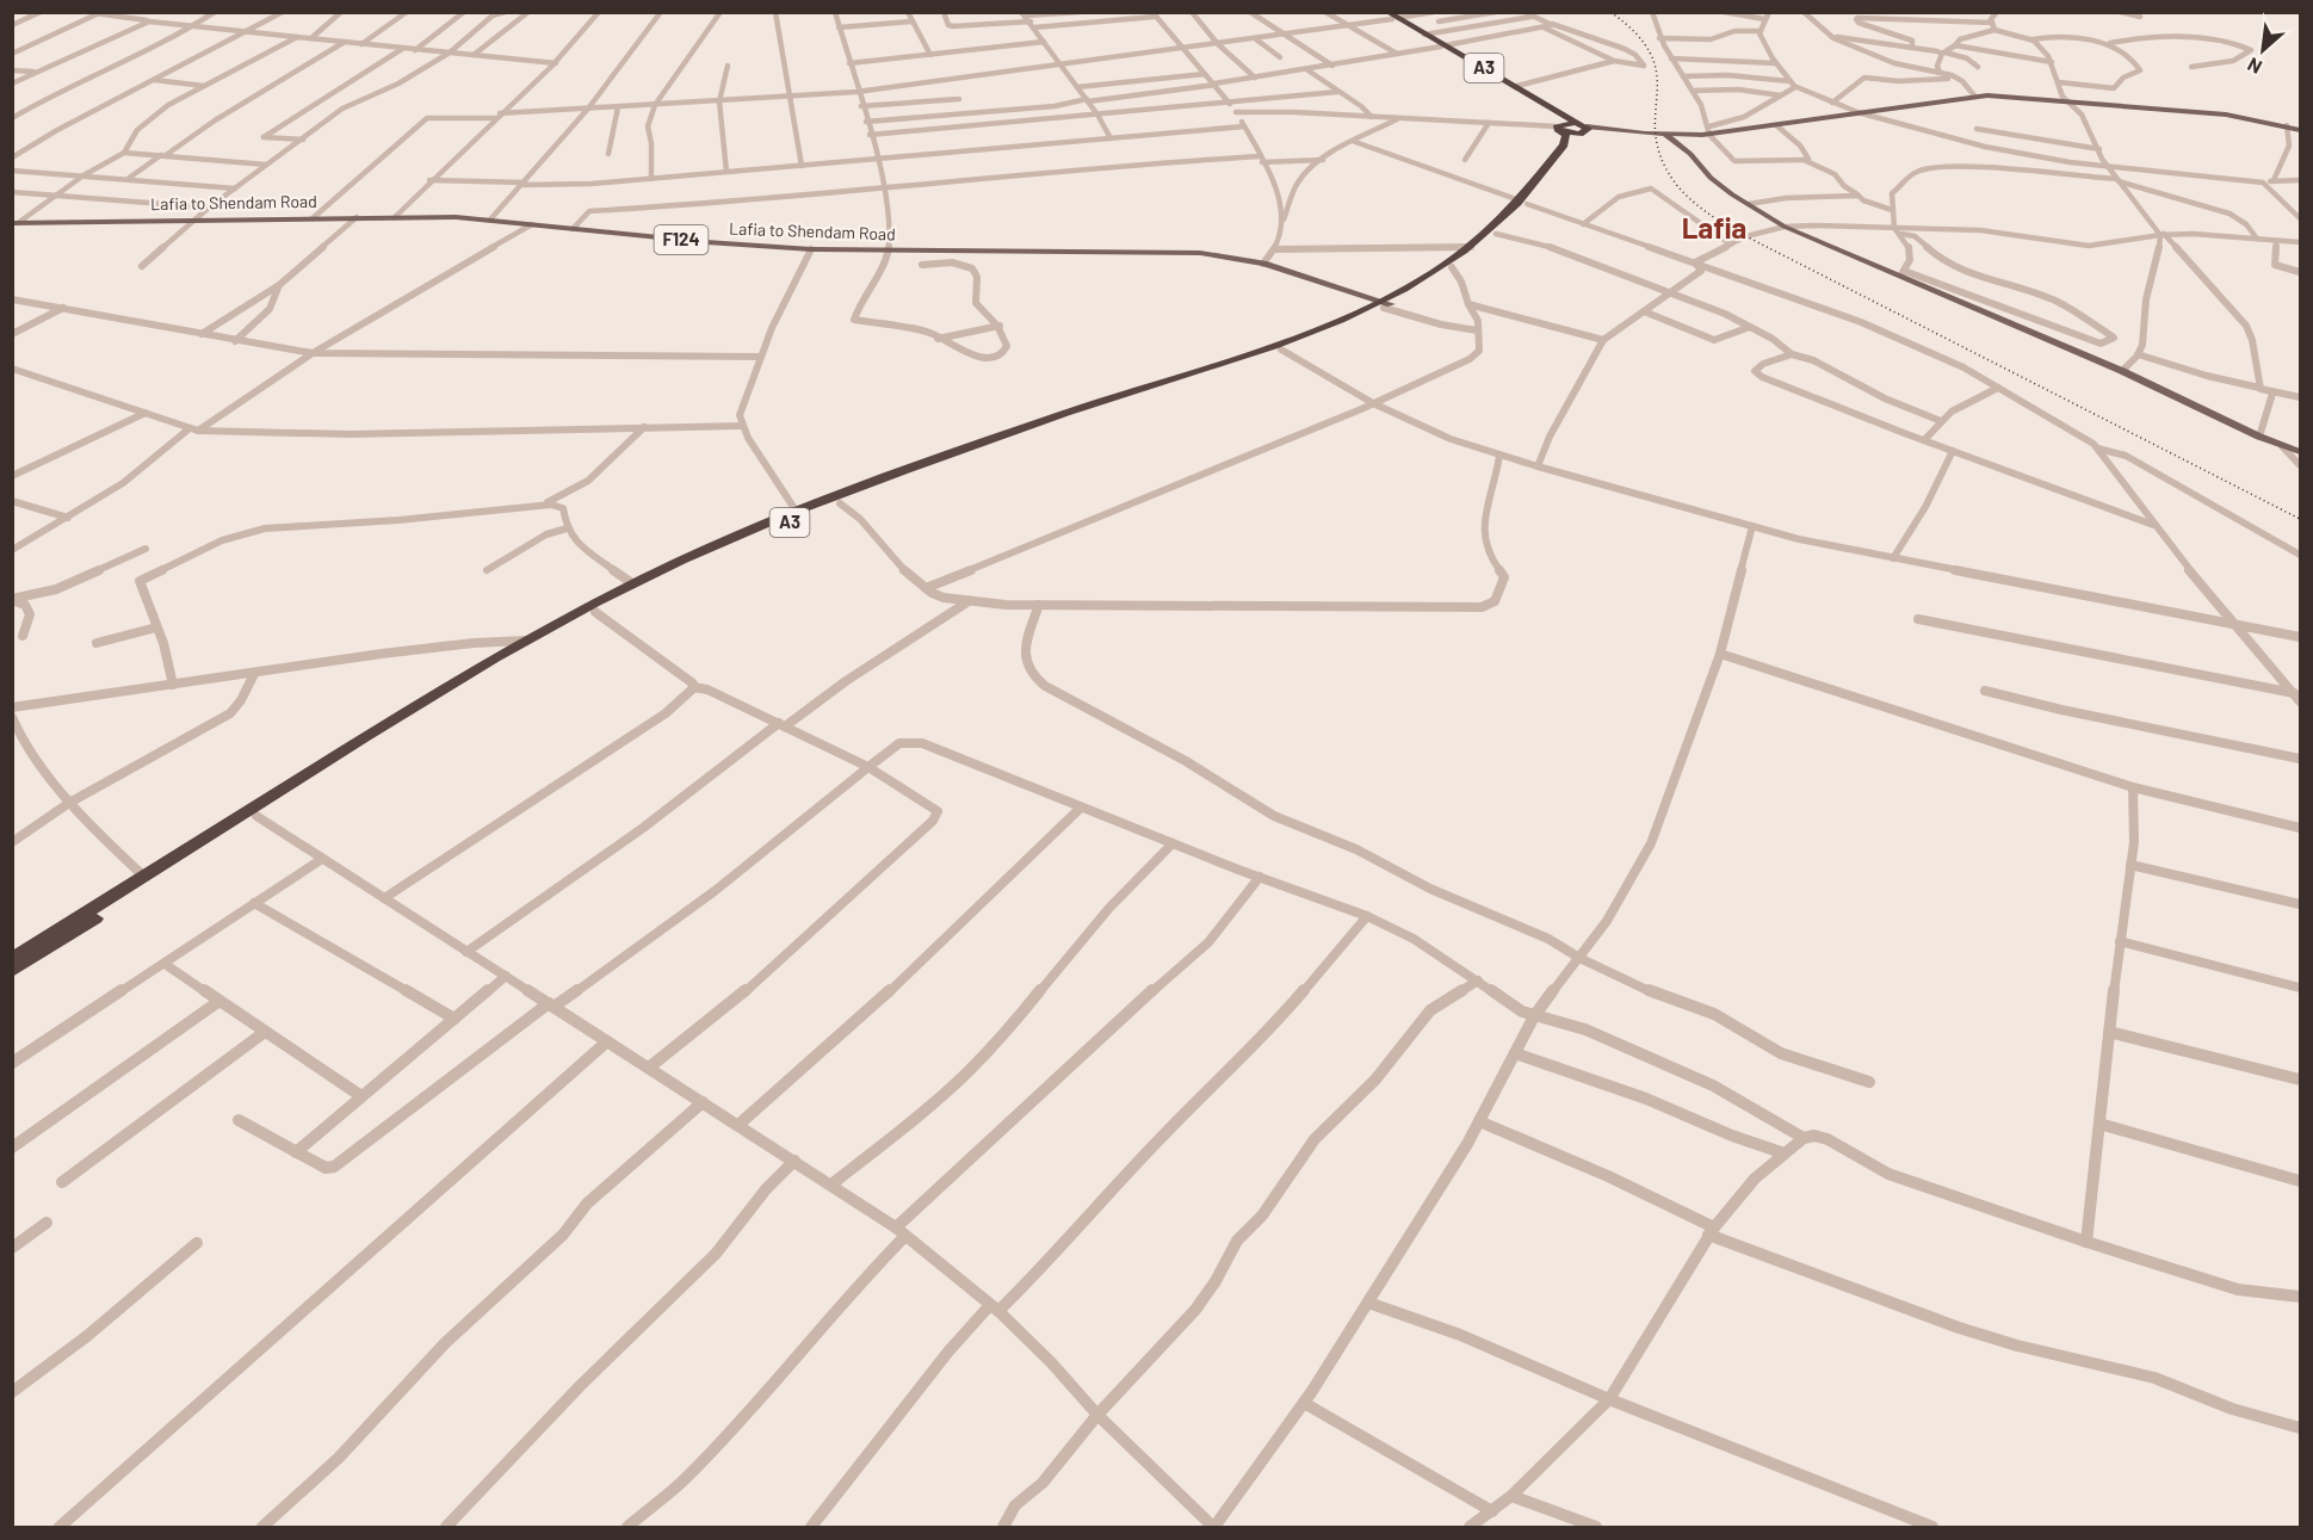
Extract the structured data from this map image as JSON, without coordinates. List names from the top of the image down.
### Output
{
  "streets": {
    "highway": ["A3"],
    "main road": ["Lafia to Shendam Road", "F124"]
  },
  "crossings": [
    ["A3", "Lafia to Shendam Road"]
  ],
  "districts": ["Lafia"],
  "north": "bottom left"
}
